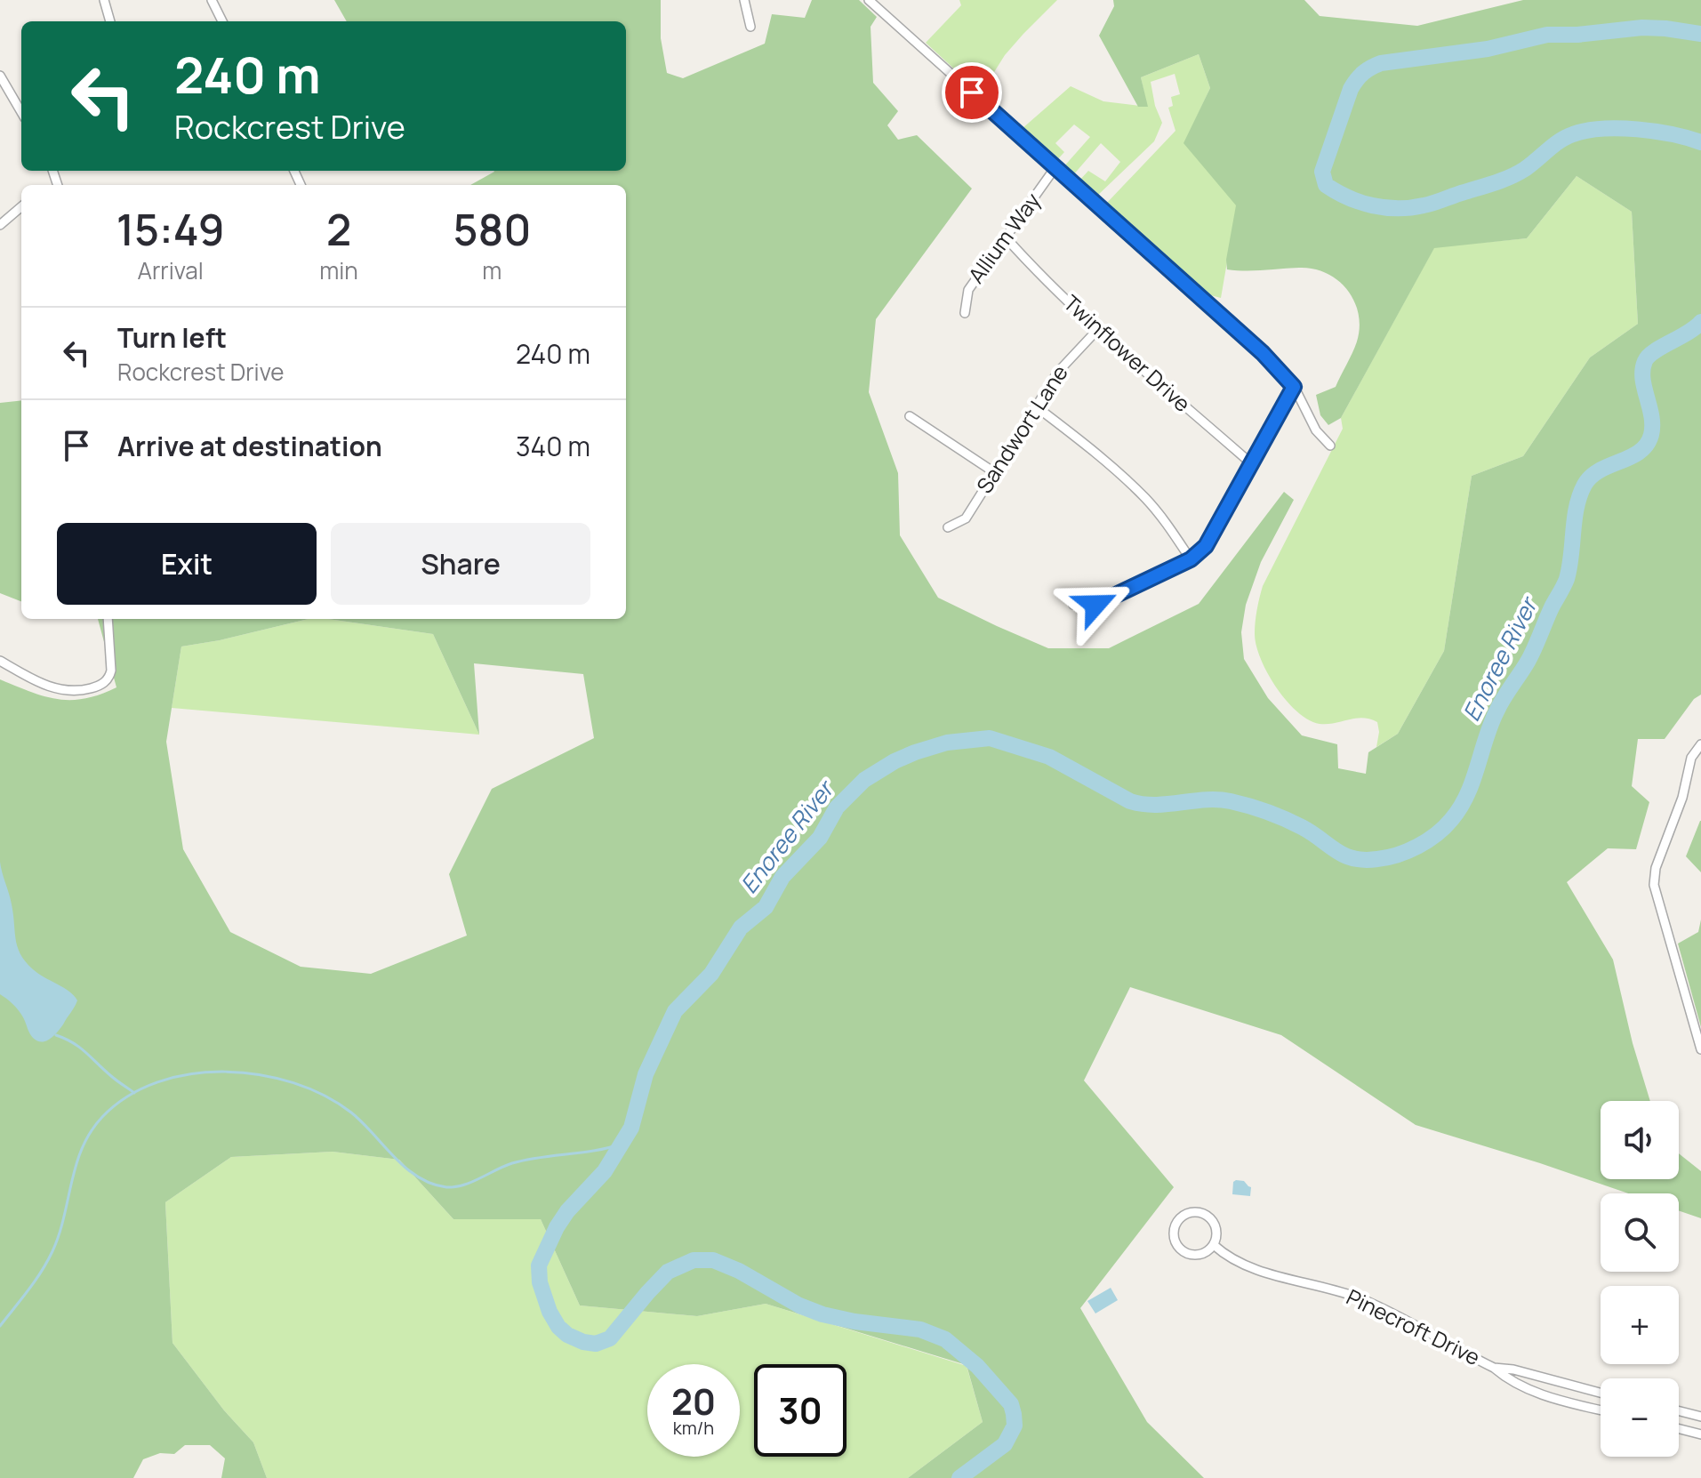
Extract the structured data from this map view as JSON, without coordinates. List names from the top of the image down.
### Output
{
  "streets": {
    "street": [
      "Allium Way",
      "Twinflower Drive",
      "Sandwort Lane",
      "Pinecroft Drive"
    ]
  },
  "crossings": [
    ["Allium Way", "Twinflower Drive"],
    ["Twinflower Drive", "Sandwort Lane"]
  ],
  "water": ["Enoree River"],
  "page": {
    "turn": ["240 m", "Rockcrest Drive"],
    "eta": [
      "15:49",
      "Arrival",
      "2",
      "min",
      "580",
      "m"
    ],
    "list": [
      {
        "name": "Turn left",
        "note": "Rockcrest Drive",
        "value": "240 m"
      },
      {
        "name": "Arrive at destination",
        "value": "340 m"
      }
    ],
    "buttons": ["Exit", "Share"],
    "map_buttons": ["+", "−"],
    "speed": "20 km/h",
    "limit": "30"
  }
}
